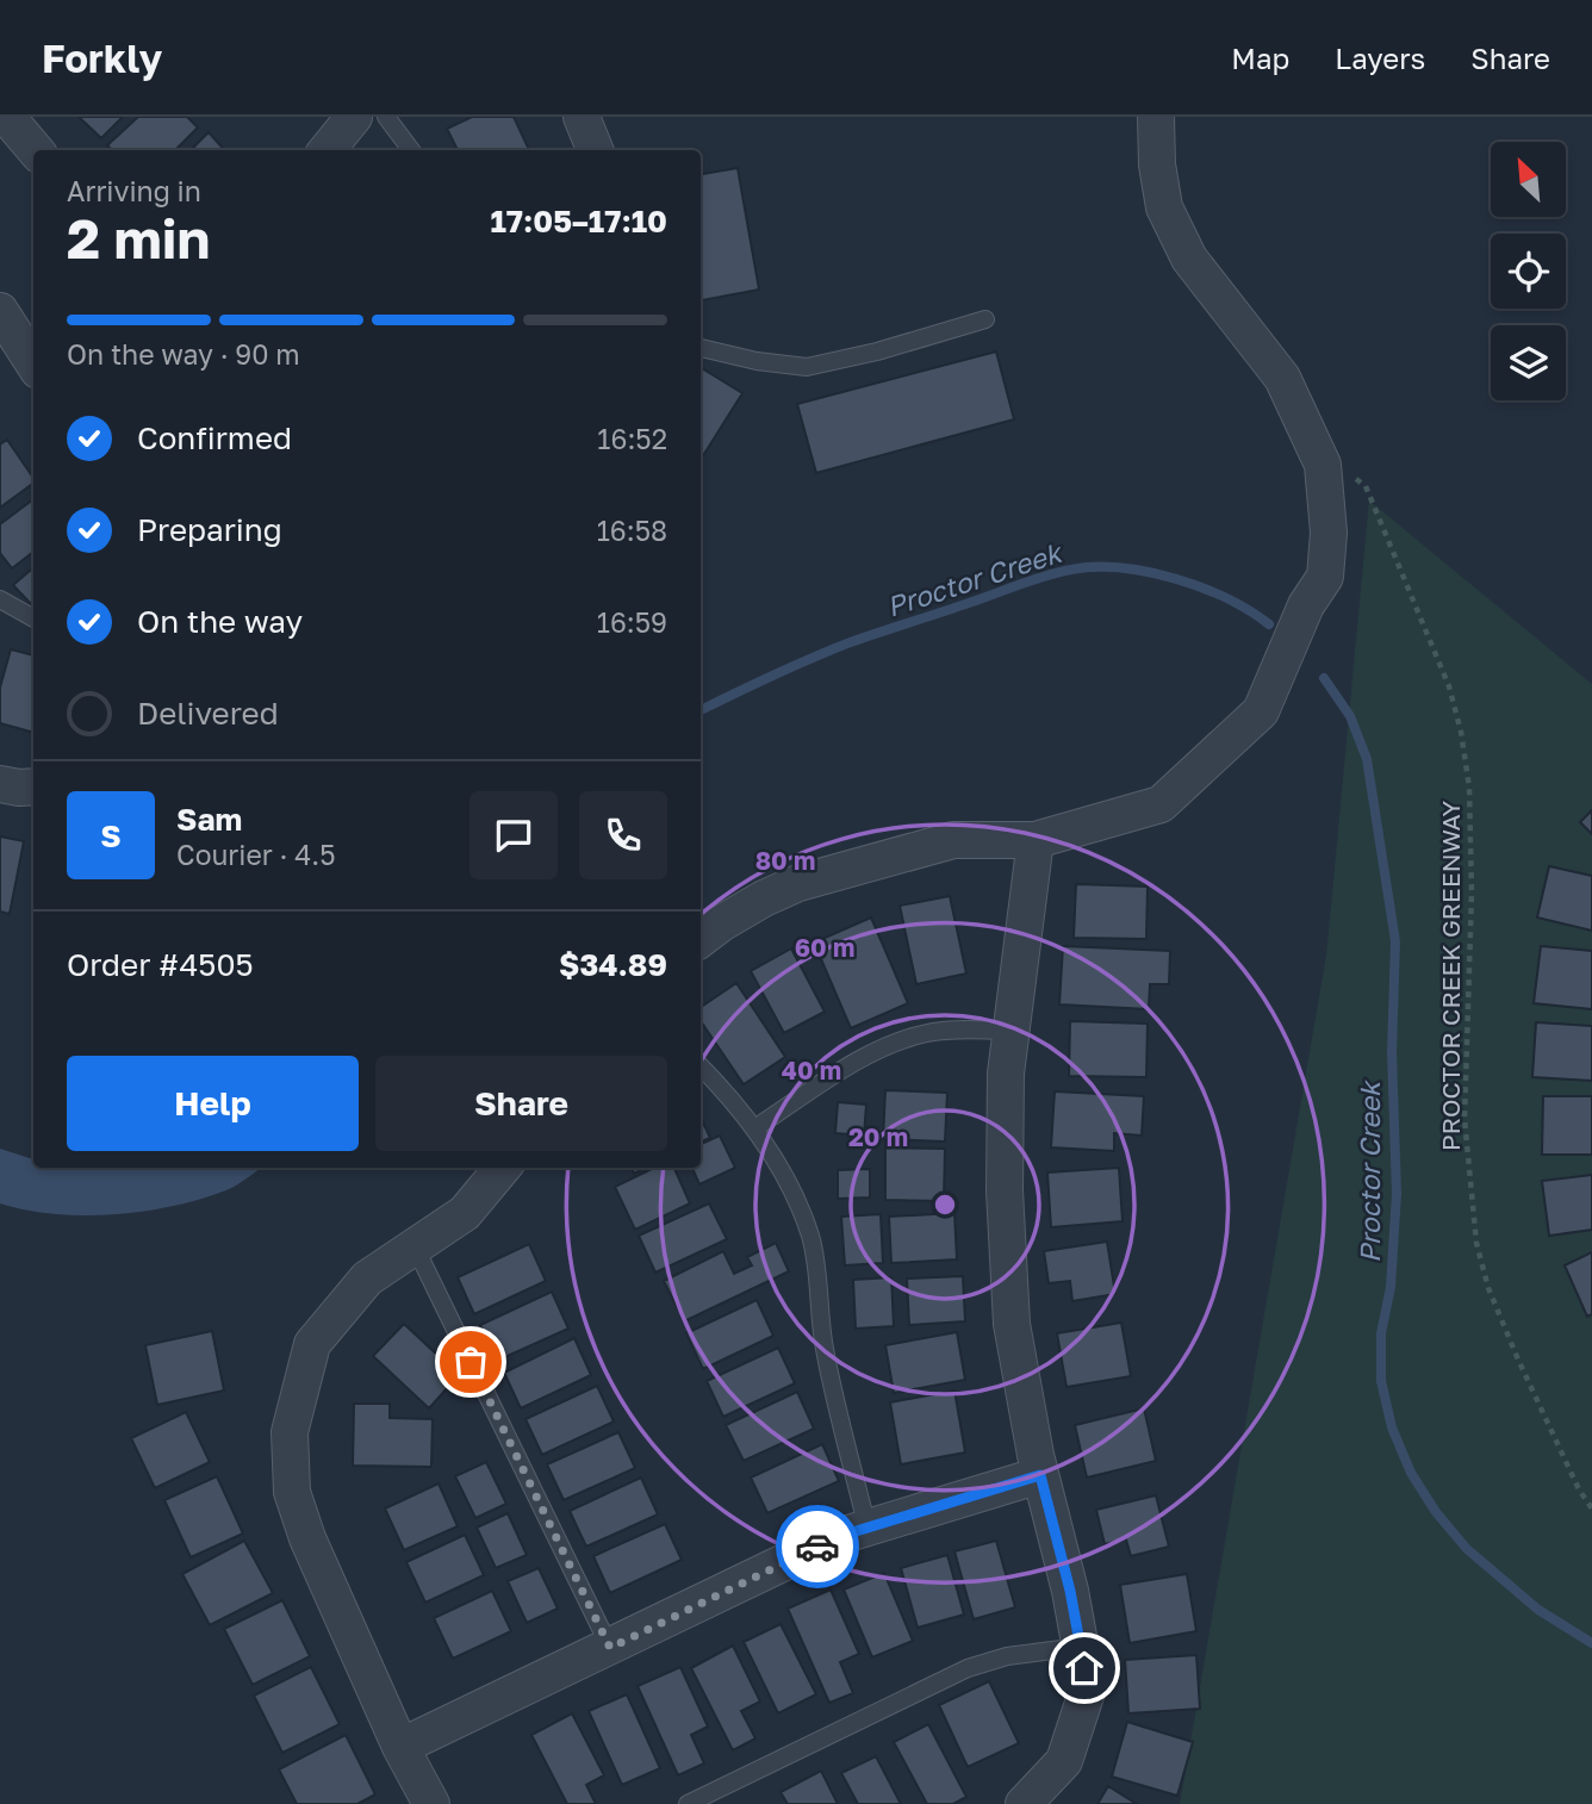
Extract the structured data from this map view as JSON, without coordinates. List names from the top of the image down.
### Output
{
  "streets": {
    "path": ["PROCTOR CREEK GREENWAY"]
  },
  "water": ["Proctor Creek"],
  "north": "top left",
  "page": {
    "header": "Forkly",
    "nav": ["Map", "Layers", "Share"],
    "heading": ["2 min", "Arriving in", "17:05–17:10"],
    "panel": [
      "Sam",
      "Courier · 4.5",
      "Order #4505",
      "$34.89"
    ],
    "bar": "On the way · 90 m",
    "list": [
      ["Confirmed", "16:52"],
      ["Preparing", "16:58"],
      ["On the way", "16:59"],
      "Delivered"
    ],
    "round": "S",
    "buttons": ["Help", "Share"]
  },
  "rings": [
    "80 m",
    "60 m",
    "40 m",
    "20 m"
  ]
}
